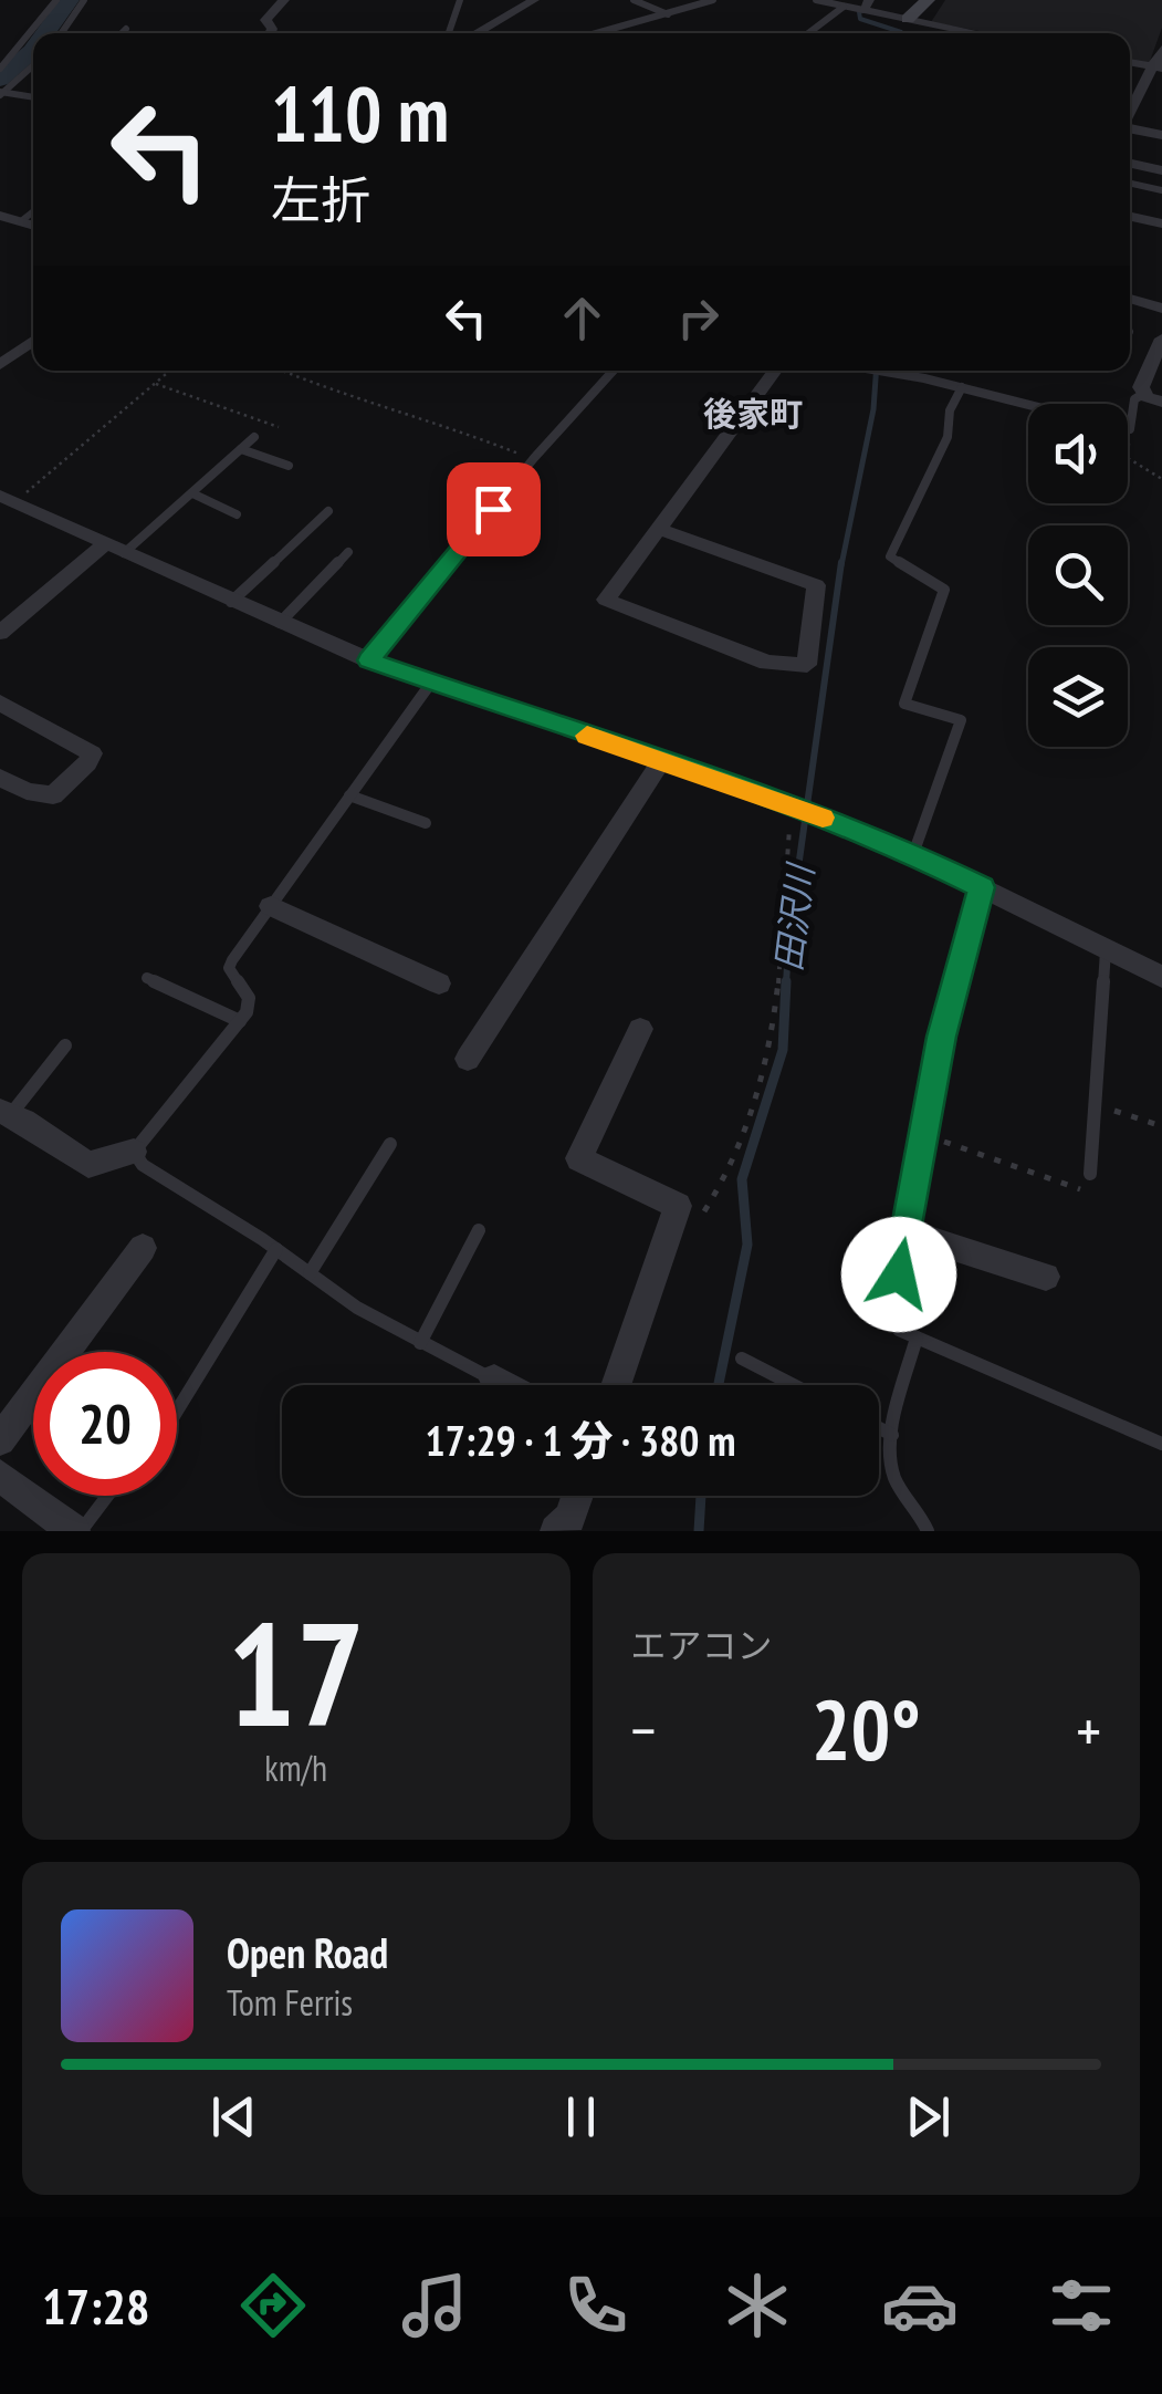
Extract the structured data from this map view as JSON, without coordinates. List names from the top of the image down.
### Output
{
  "districts": ["後家町"],
  "water": ["田沢川"],
  "page": {
    "turn": ["110 m", "左折"],
    "limit": "20",
    "trip": "17:29 · 1 分 · 380 m",
    "tile": [
      ["17", "km/h"],
      "エアコン"
    ],
    "heat": ["−", "20°", "+"],
    "song": ["Open Road", "Tom Ferris"],
    "tabs": "17:28"
  }
}
